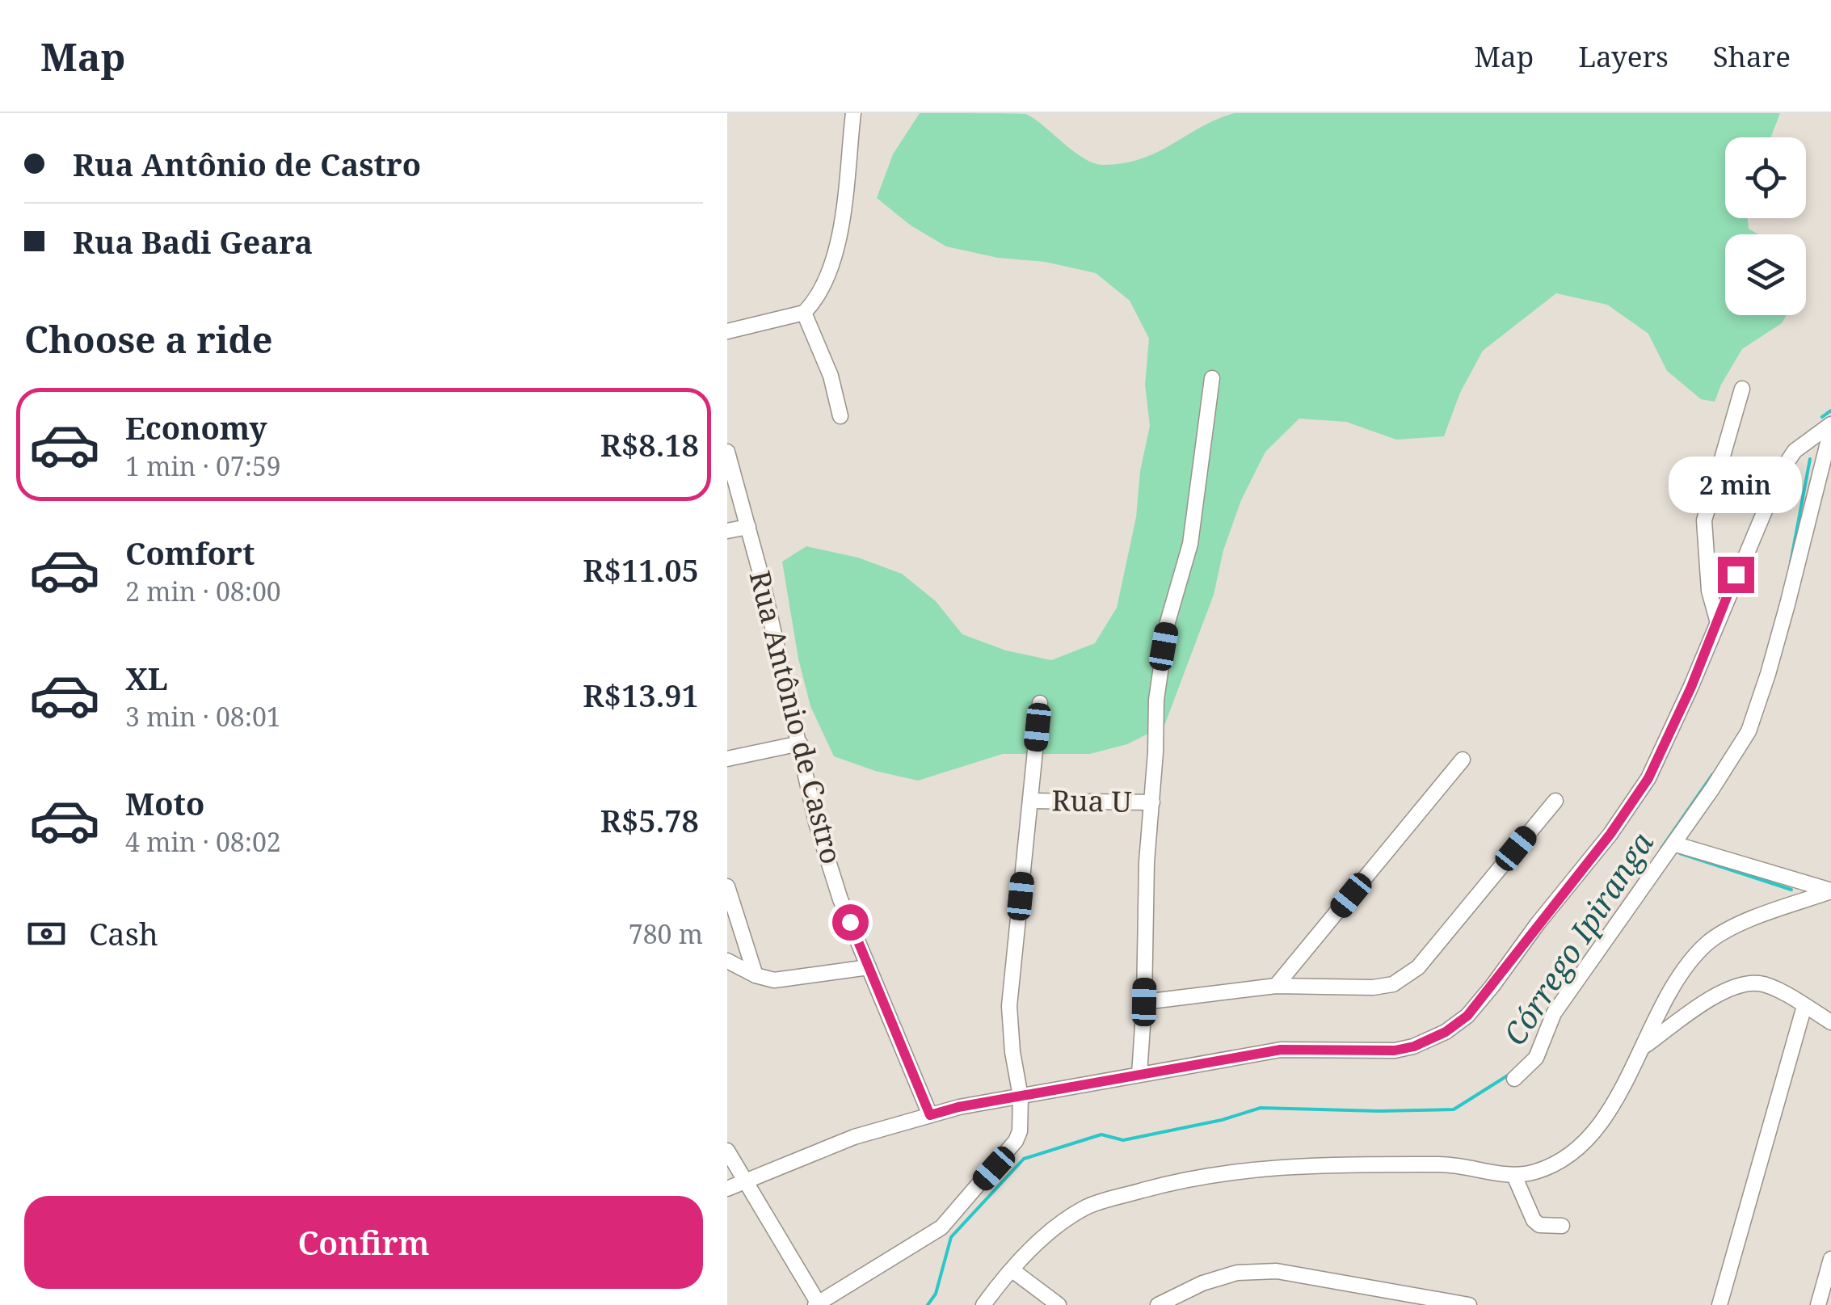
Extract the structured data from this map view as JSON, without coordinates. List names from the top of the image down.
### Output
{
  "streets": {
    "street": ["Rua Antônio de Castro", "Rua U"]
  },
  "water": ["Córrego Ipiranga"],
  "page": {
    "header": "Map",
    "nav": ["Map", "Layers", "Share"],
    "banner": ["Rua Antônio de Castro", "Rua Badi Geara"],
    "heading": "Choose a ride",
    "list": [
      {
        "name": "Economy",
        "note": "1 min · 07:59",
        "value": "R$8.18"
      },
      {
        "name": "Comfort",
        "note": "2 min · 08:00",
        "value": "R$11.05"
      },
      {
        "name": "XL",
        "note": "3 min · 08:01",
        "value": "R$13.91"
      },
      {
        "name": "Moto",
        "note": "4 min · 08:02",
        "value": "R$5.78"
      }
    ],
    "bubble": "2 min",
    "pay": ["Cash", "780 m"],
    "buttons": "Confirm"
  }
}
